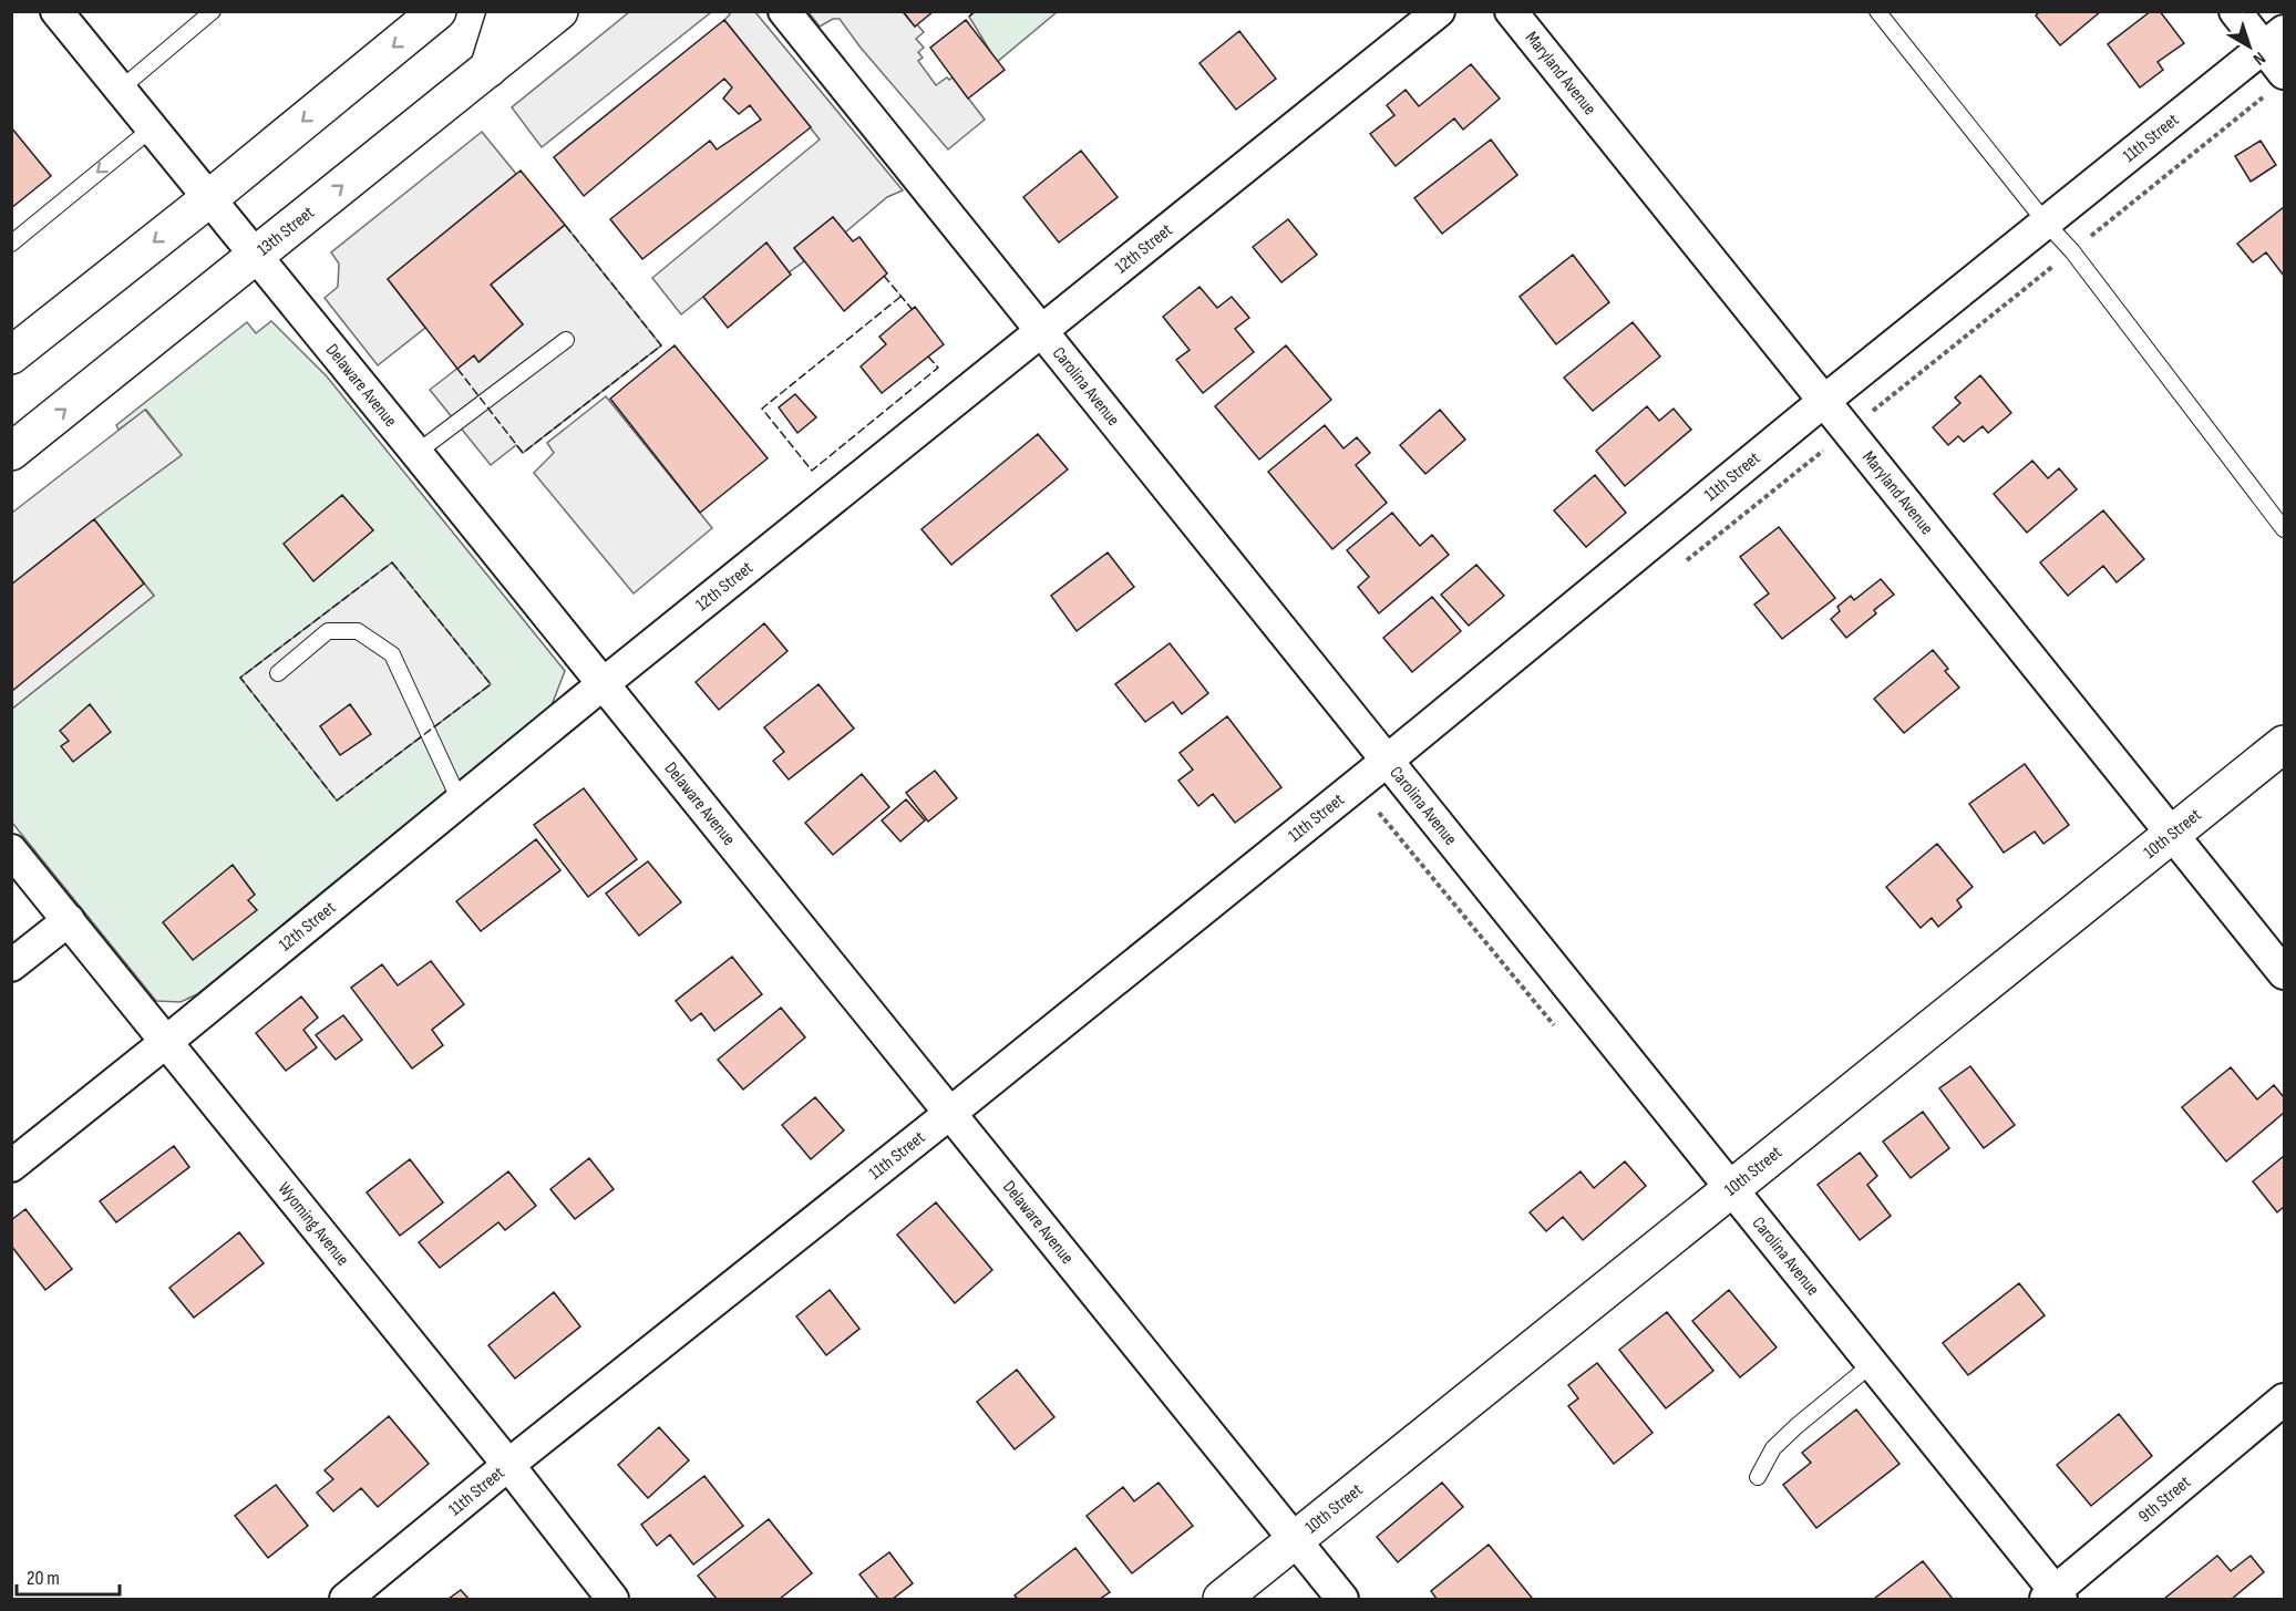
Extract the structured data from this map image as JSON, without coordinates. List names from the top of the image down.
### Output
{
  "streets": {
    "main road": ["13th Street", "10th Street"],
    "street": [
      "Maryland Avenue",
      "11th Street",
      "12th Street",
      "Delaware Avenue",
      "Carolina Avenue",
      "Wyoming Avenue",
      "9th Street"
    ]
  },
  "crossings": [
    ["Maryland Avenue", "11th Street"],
    ["Maryland Avenue", "10th Street"],
    ["11th Street", "Delaware Avenue"],
    ["11th Street", "Carolina Avenue"],
    ["11th Street", "Wyoming Avenue"],
    ["13th Street", "Delaware Avenue"],
    ["12th Street", "Delaware Avenue"],
    ["12th Street", "Carolina Avenue"],
    ["12th Street", "Wyoming Avenue"],
    ["Delaware Avenue", "10th Street"],
    ["Carolina Avenue", "10th Street"],
    ["Carolina Avenue", "9th Street"]
  ],
  "scale_bar": "20 m",
  "north": "bottom right"
}
